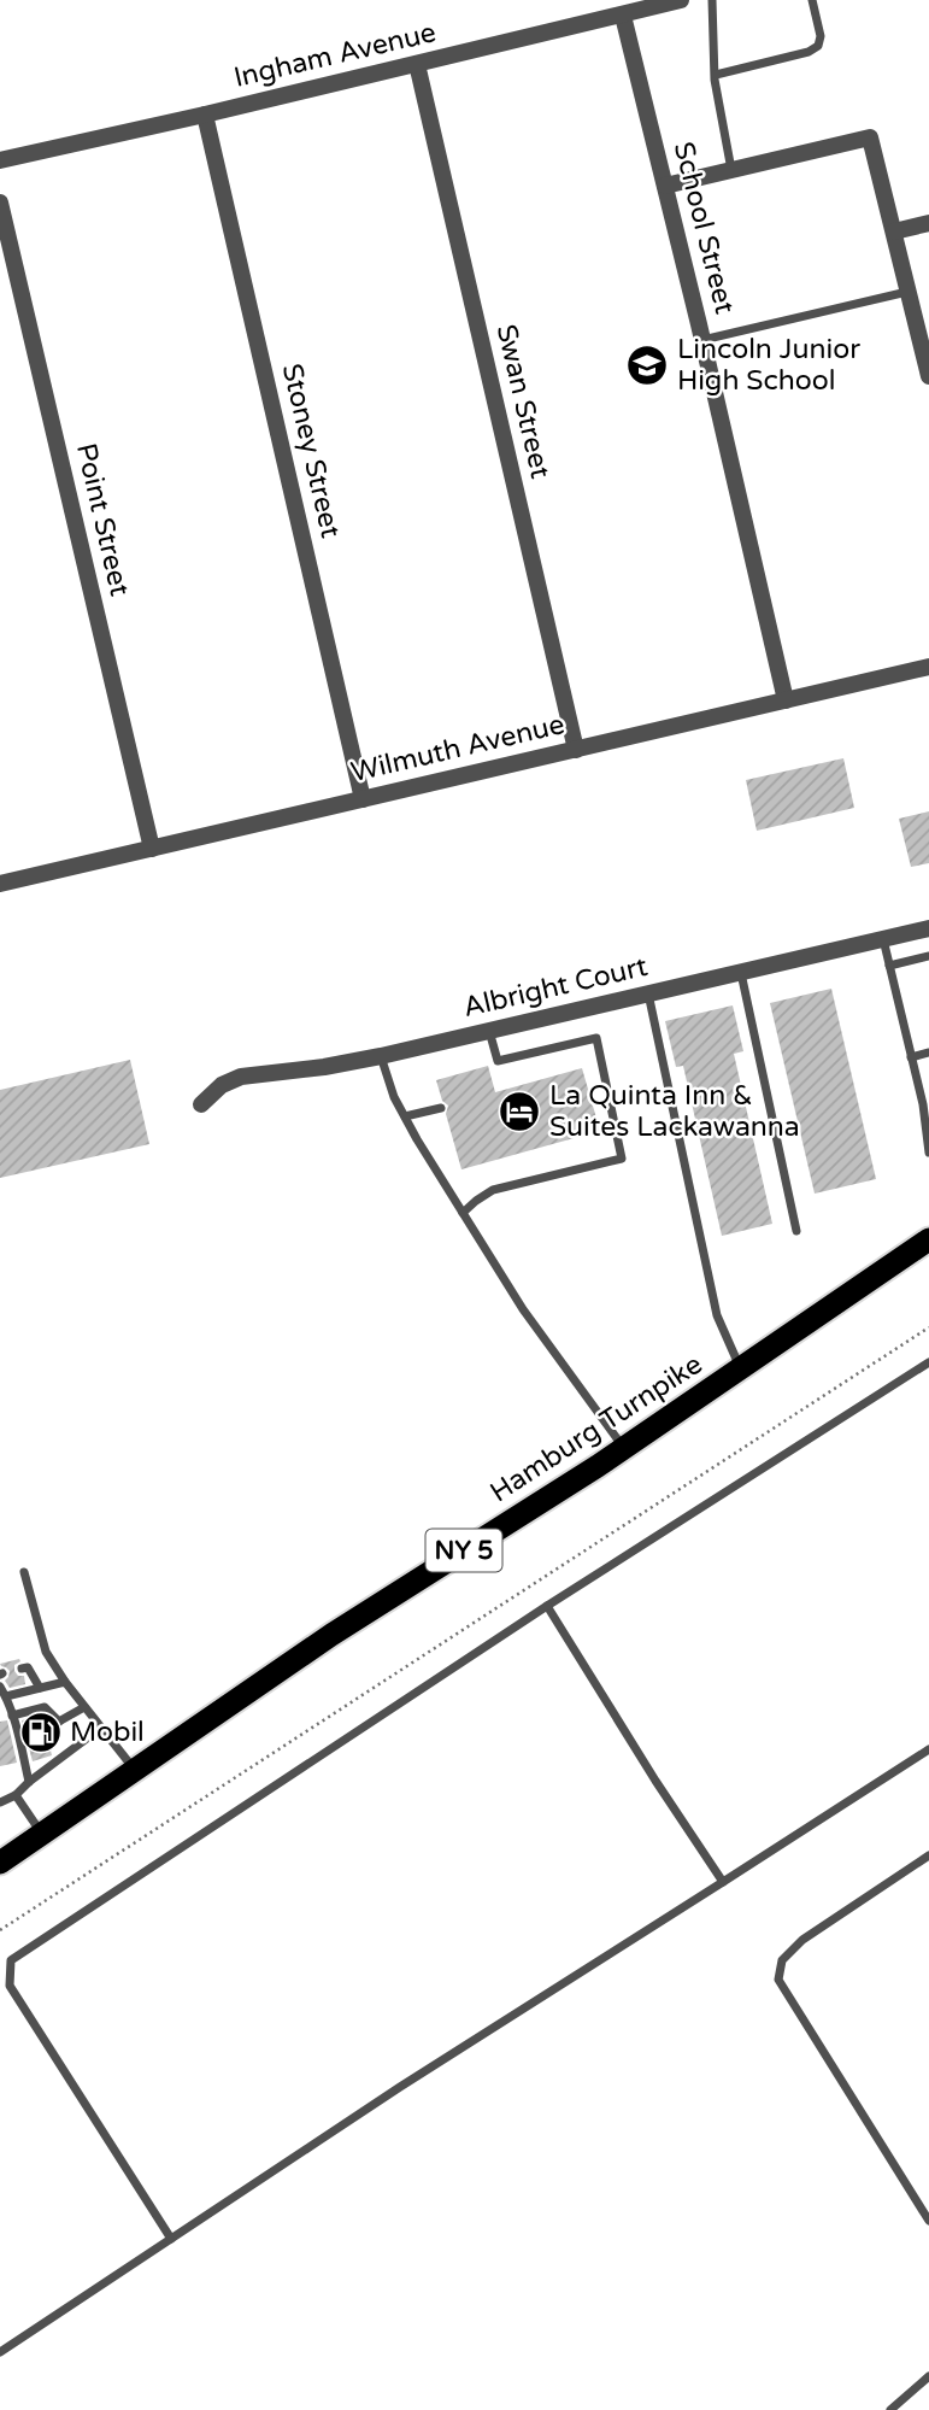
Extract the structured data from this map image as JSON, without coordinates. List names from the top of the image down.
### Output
{
  "streets": {
    "highway": ["Hamburg Turnpike", "NY 5"],
    "street": [
      "Ingham Avenue",
      "School Street",
      "Swan Street",
      "Stoney Street",
      "Point Street",
      "Wilmuth Avenue",
      "Albright Court"
    ]
  },
  "crossings": [
    ["Ingham Avenue", "School Street"],
    ["Ingham Avenue", "Swan Street"],
    ["Ingham Avenue", "Stoney Street"],
    ["School Street", "Wilmuth Avenue"],
    ["Swan Street", "Wilmuth Avenue"],
    ["Stoney Street", "Wilmuth Avenue"],
    ["Point Street", "Wilmuth Avenue"]
  ],
  "places": {
    "school or university": ["Lincoln Junior High School"],
    "hotel": ["La Quinta Inn & Suites Lackawanna"],
    "fuel station": ["Mobil"]
  }
}
